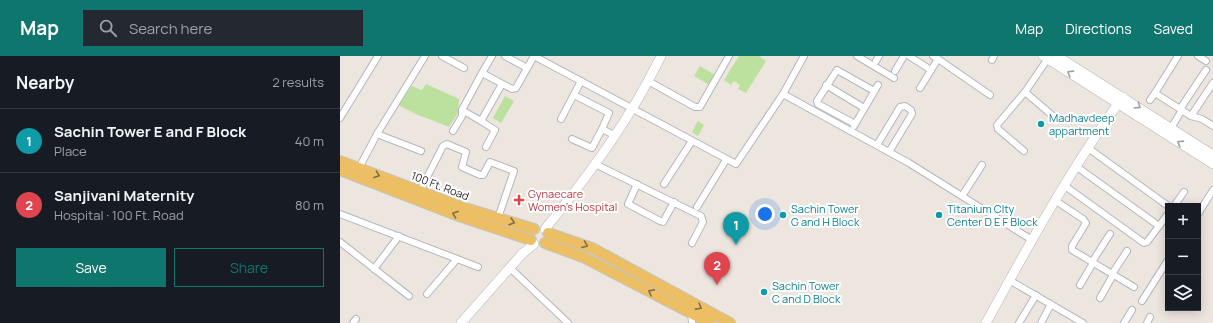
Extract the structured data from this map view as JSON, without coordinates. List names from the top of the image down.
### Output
{
  "streets": {
    "main road": ["100 Ft. Road"]
  },
  "places": {
    "other": [
      "Madhavdeep appartment",
      "Sachin Tower G and H Block",
      "Titanium CIty Center D E F Block",
      "Sachin Tower C and D Block"
    ],
    "health": ["Gynaecare Women's Hospital"]
  },
  "page": {
    "header": "Map",
    "search": "Search here",
    "nav": ["Map", "Directions", "Saved"],
    "heading": ["Nearby", "2 results"],
    "list": [
      {
        "mark": "1",
        "name": "Sachin Tower E and F Block",
        "note": "Place",
        "value": "40 m"
      },
      {
        "mark": "2",
        "name": "Sanjivani Maternity",
        "note": "Hospital · 100 Ft. Road",
        "value": "80 m"
      }
    ],
    "map_buttons": ["+", "−"],
    "pins": ["1", "2"],
    "buttons": ["Save", "Share"]
  }
}
